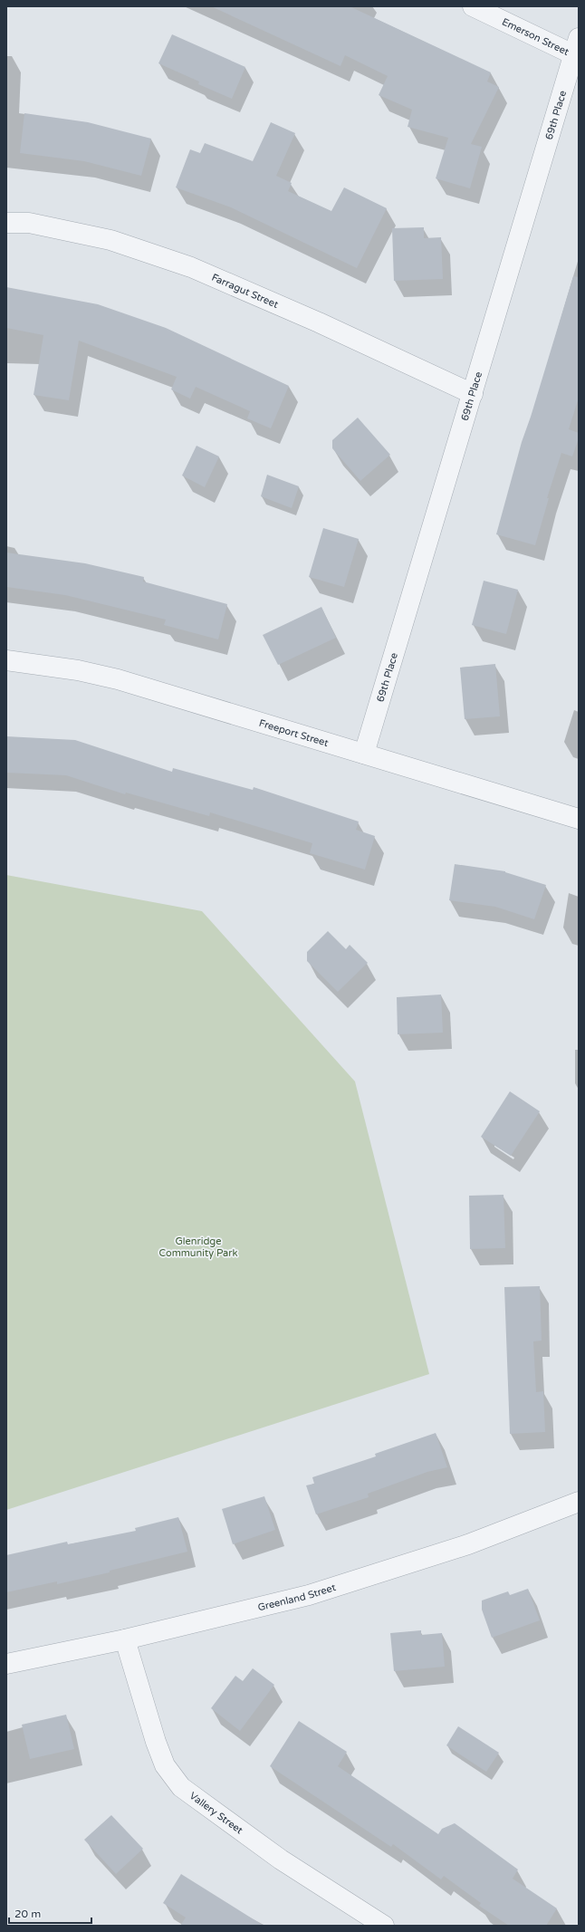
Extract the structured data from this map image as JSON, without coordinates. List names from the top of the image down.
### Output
{
  "streets": {
    "street": [
      "Emerson Street",
      "69th Place",
      "Farragut Street",
      "Freeport Street",
      "Greenland Street",
      "Vallery Street"
    ]
  },
  "crossings": [
    ["Emerson Street", "69th Place"],
    ["69th Place", "Farragut Street"],
    ["69th Place", "Freeport Street"],
    ["Greenland Street", "Vallery Street"]
  ],
  "parks": ["Glenridge Community Park"],
  "scale_bar": "20 m"
}
